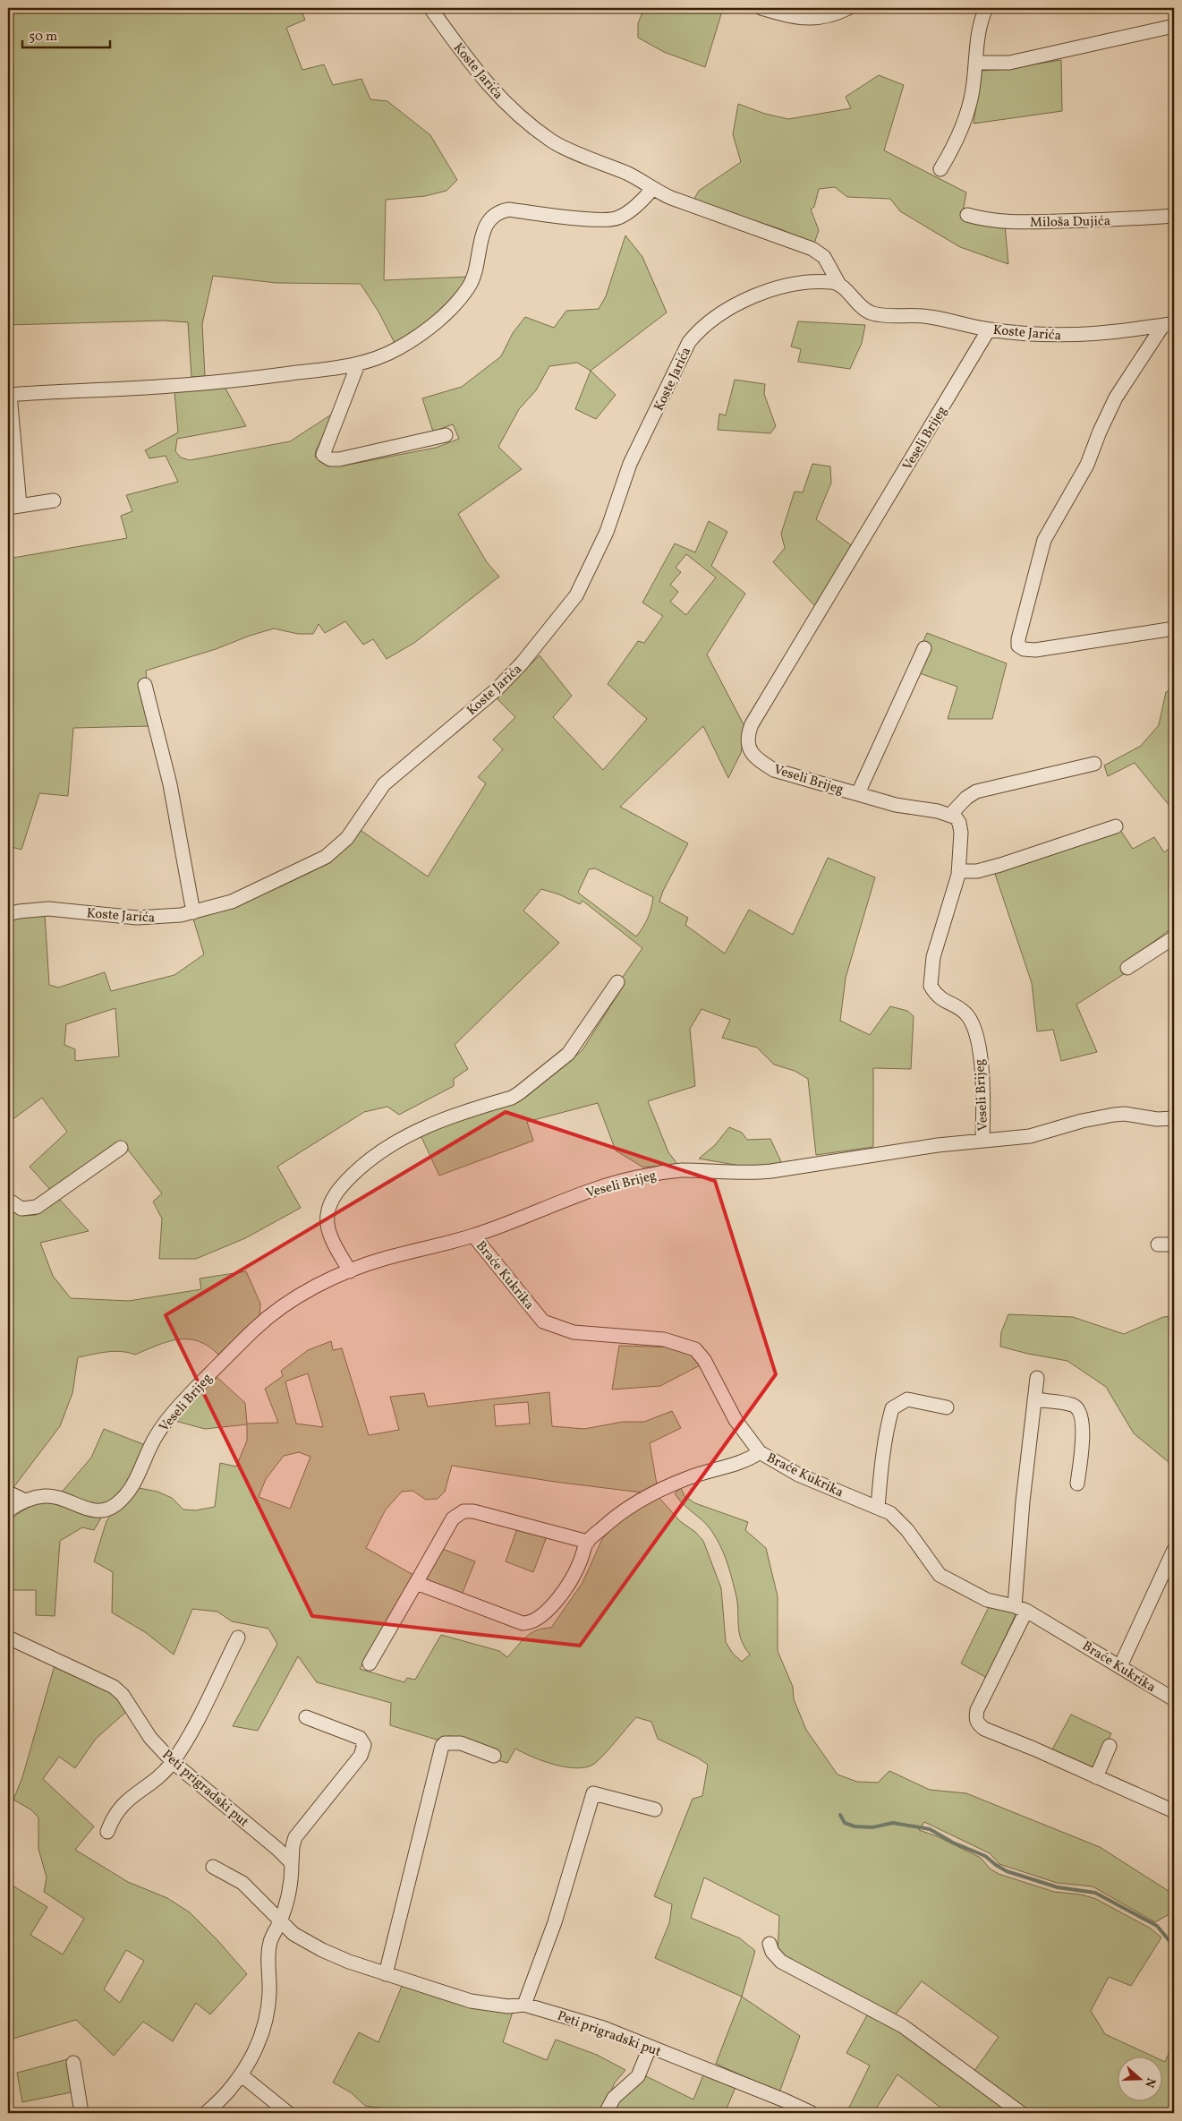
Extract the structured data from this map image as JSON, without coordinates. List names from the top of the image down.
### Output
{
  "streets": {
    "street": [
      "Koste Jarića",
      "Miloša Dujića",
      "Veseli Brijeg",
      "Braće Kukrika",
      "Peti prigradski put"
    ]
  },
  "crossings": [
    ["Koste Jarića", "Veseli Brijeg"],
    ["Veseli Brijeg", "Braće Kukrika"]
  ],
  "scale_bar": "50 m",
  "north": "right"
}
